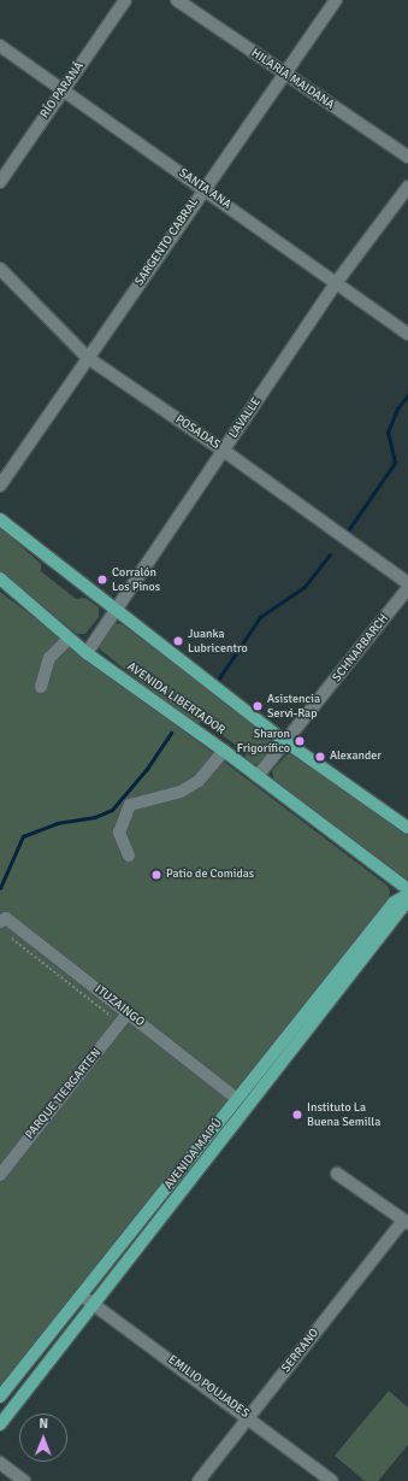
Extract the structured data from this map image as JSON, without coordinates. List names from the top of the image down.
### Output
{
  "streets": {
    "main road": ["AVENIDA LIBERTADOR", "AVENIDA MAIPÚ"],
    "street": [
      "HILARIA MAIDANA",
      "RÍO PARANÁ",
      "SANTA ANA",
      "SARGENTO CABRAL",
      "LAVALLE",
      "POSADAS",
      "SCHNARBARCH",
      "ITUZAINGO",
      "PARQUE TIERGARTEN",
      "SERRANO",
      "EMILIO POUJADES"
    ]
  },
  "crossings": [
    ["HILARIA MAIDANA", "SARGENTO CABRAL"],
    ["RÍO PARANÁ", "SANTA ANA"],
    ["SANTA ANA", "SARGENTO CABRAL"],
    ["SANTA ANA", "LAVALLE"],
    ["SARGENTO CABRAL", "POSADAS"],
    ["LAVALLE", "POSADAS"],
    ["LAVALLE", "AVENIDA LIBERTADOR"],
    ["SCHNARBARCH", "AVENIDA LIBERTADOR"],
    ["ITUZAINGO", "PARQUE TIERGARTEN"],
    ["AVENIDA MAIPÚ", "EMILIO POUJADES"],
    ["SERRANO", "EMILIO POUJADES"]
  ],
  "places": [
    "Corralón Los Pinos",
    "Juanka Lubricentro",
    "Asistencia Servi-Rap",
    "Sharon Frigorífico",
    "Alexander",
    "Patio de Comidas",
    "Instituto La Buena Semilla"
  ],
  "north": "top"
}
